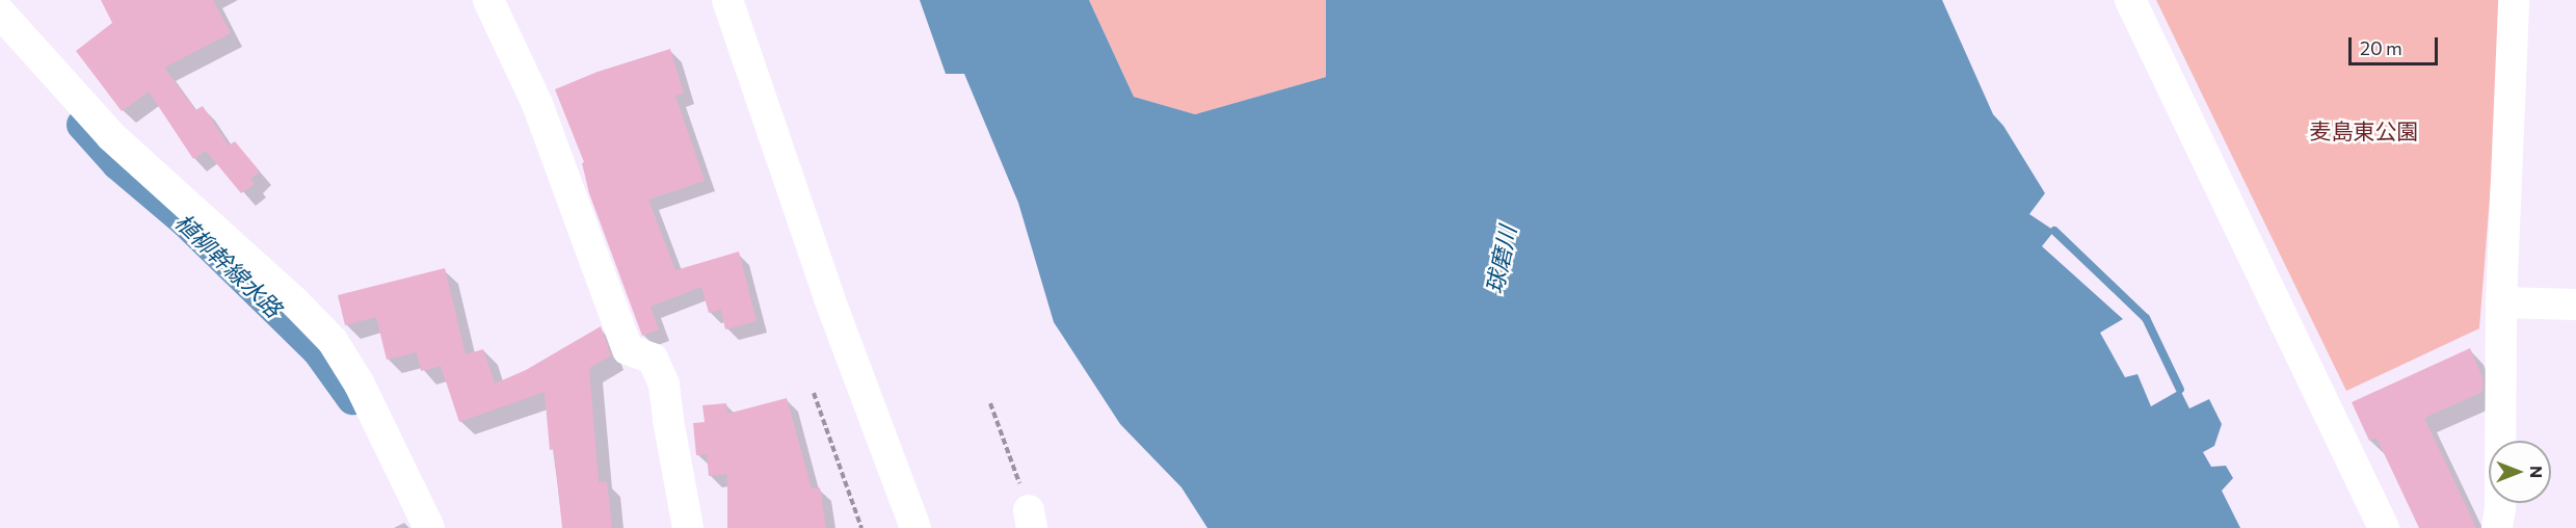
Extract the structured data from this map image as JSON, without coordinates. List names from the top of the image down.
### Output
{
  "water": ["球磨川", "植柳幹線水路"],
  "parks": ["麦島東公園"],
  "scale_bar": "20 m",
  "north": "right"
}
